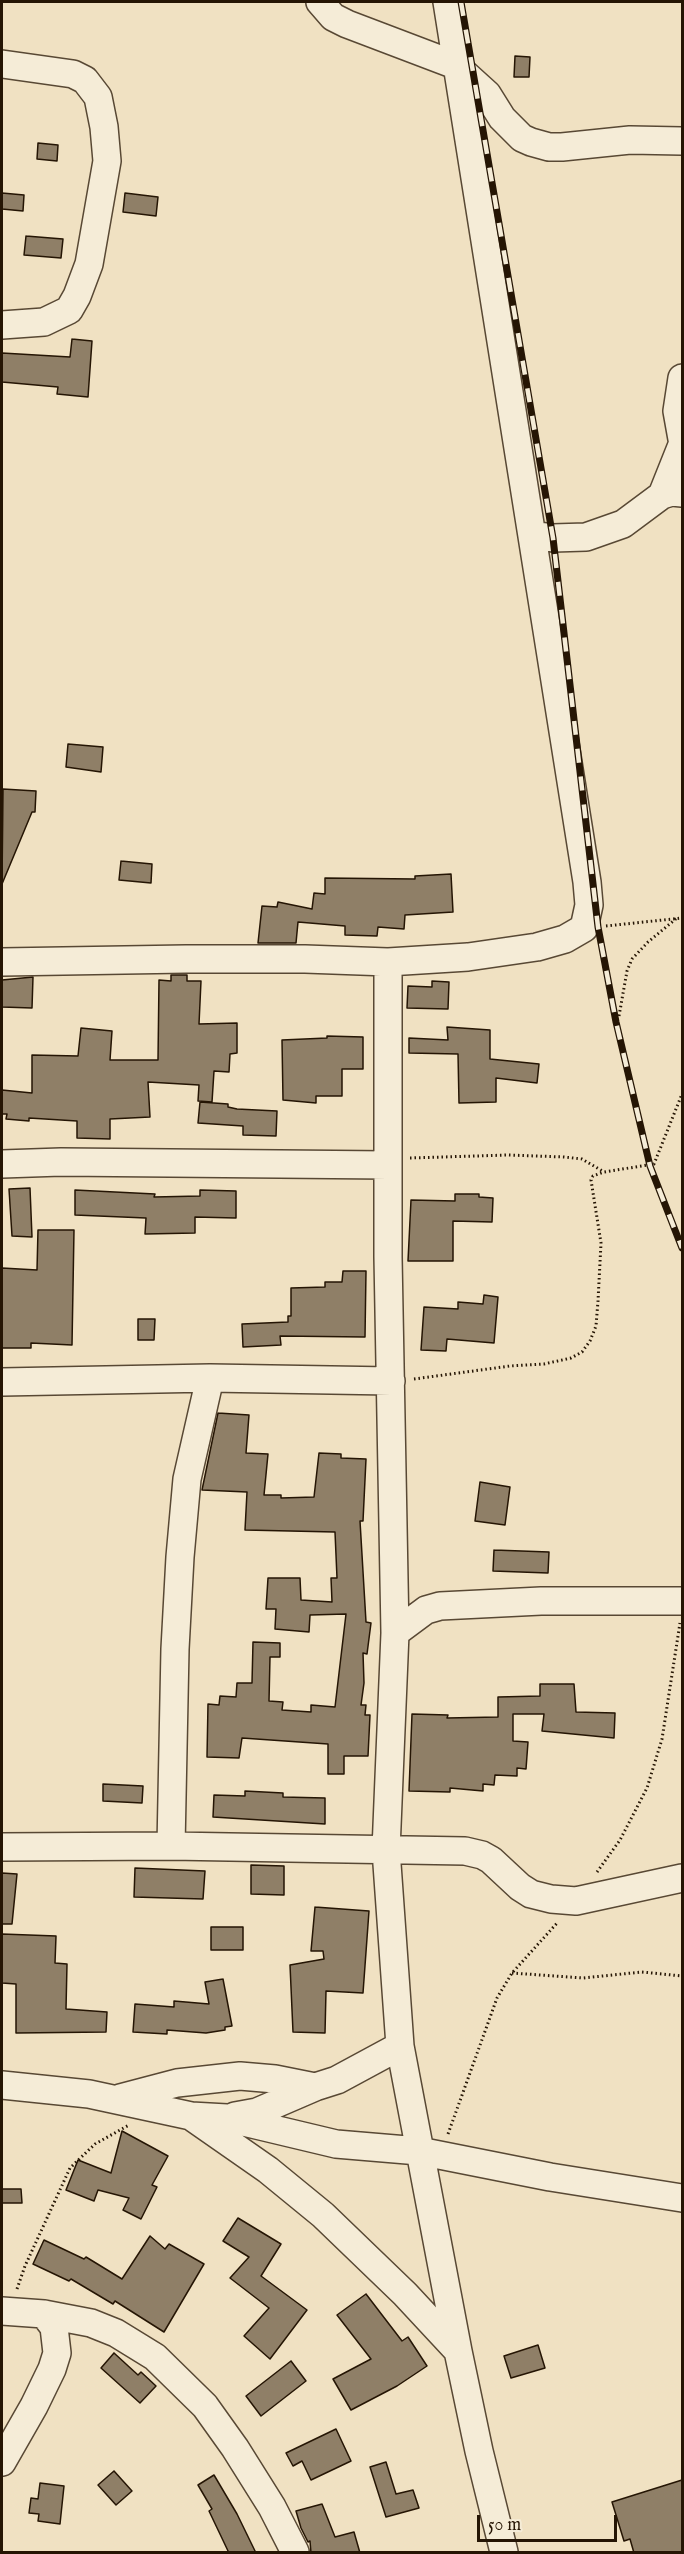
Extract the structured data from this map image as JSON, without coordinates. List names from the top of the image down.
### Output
{
  "scale_bar": "50 m"
}
